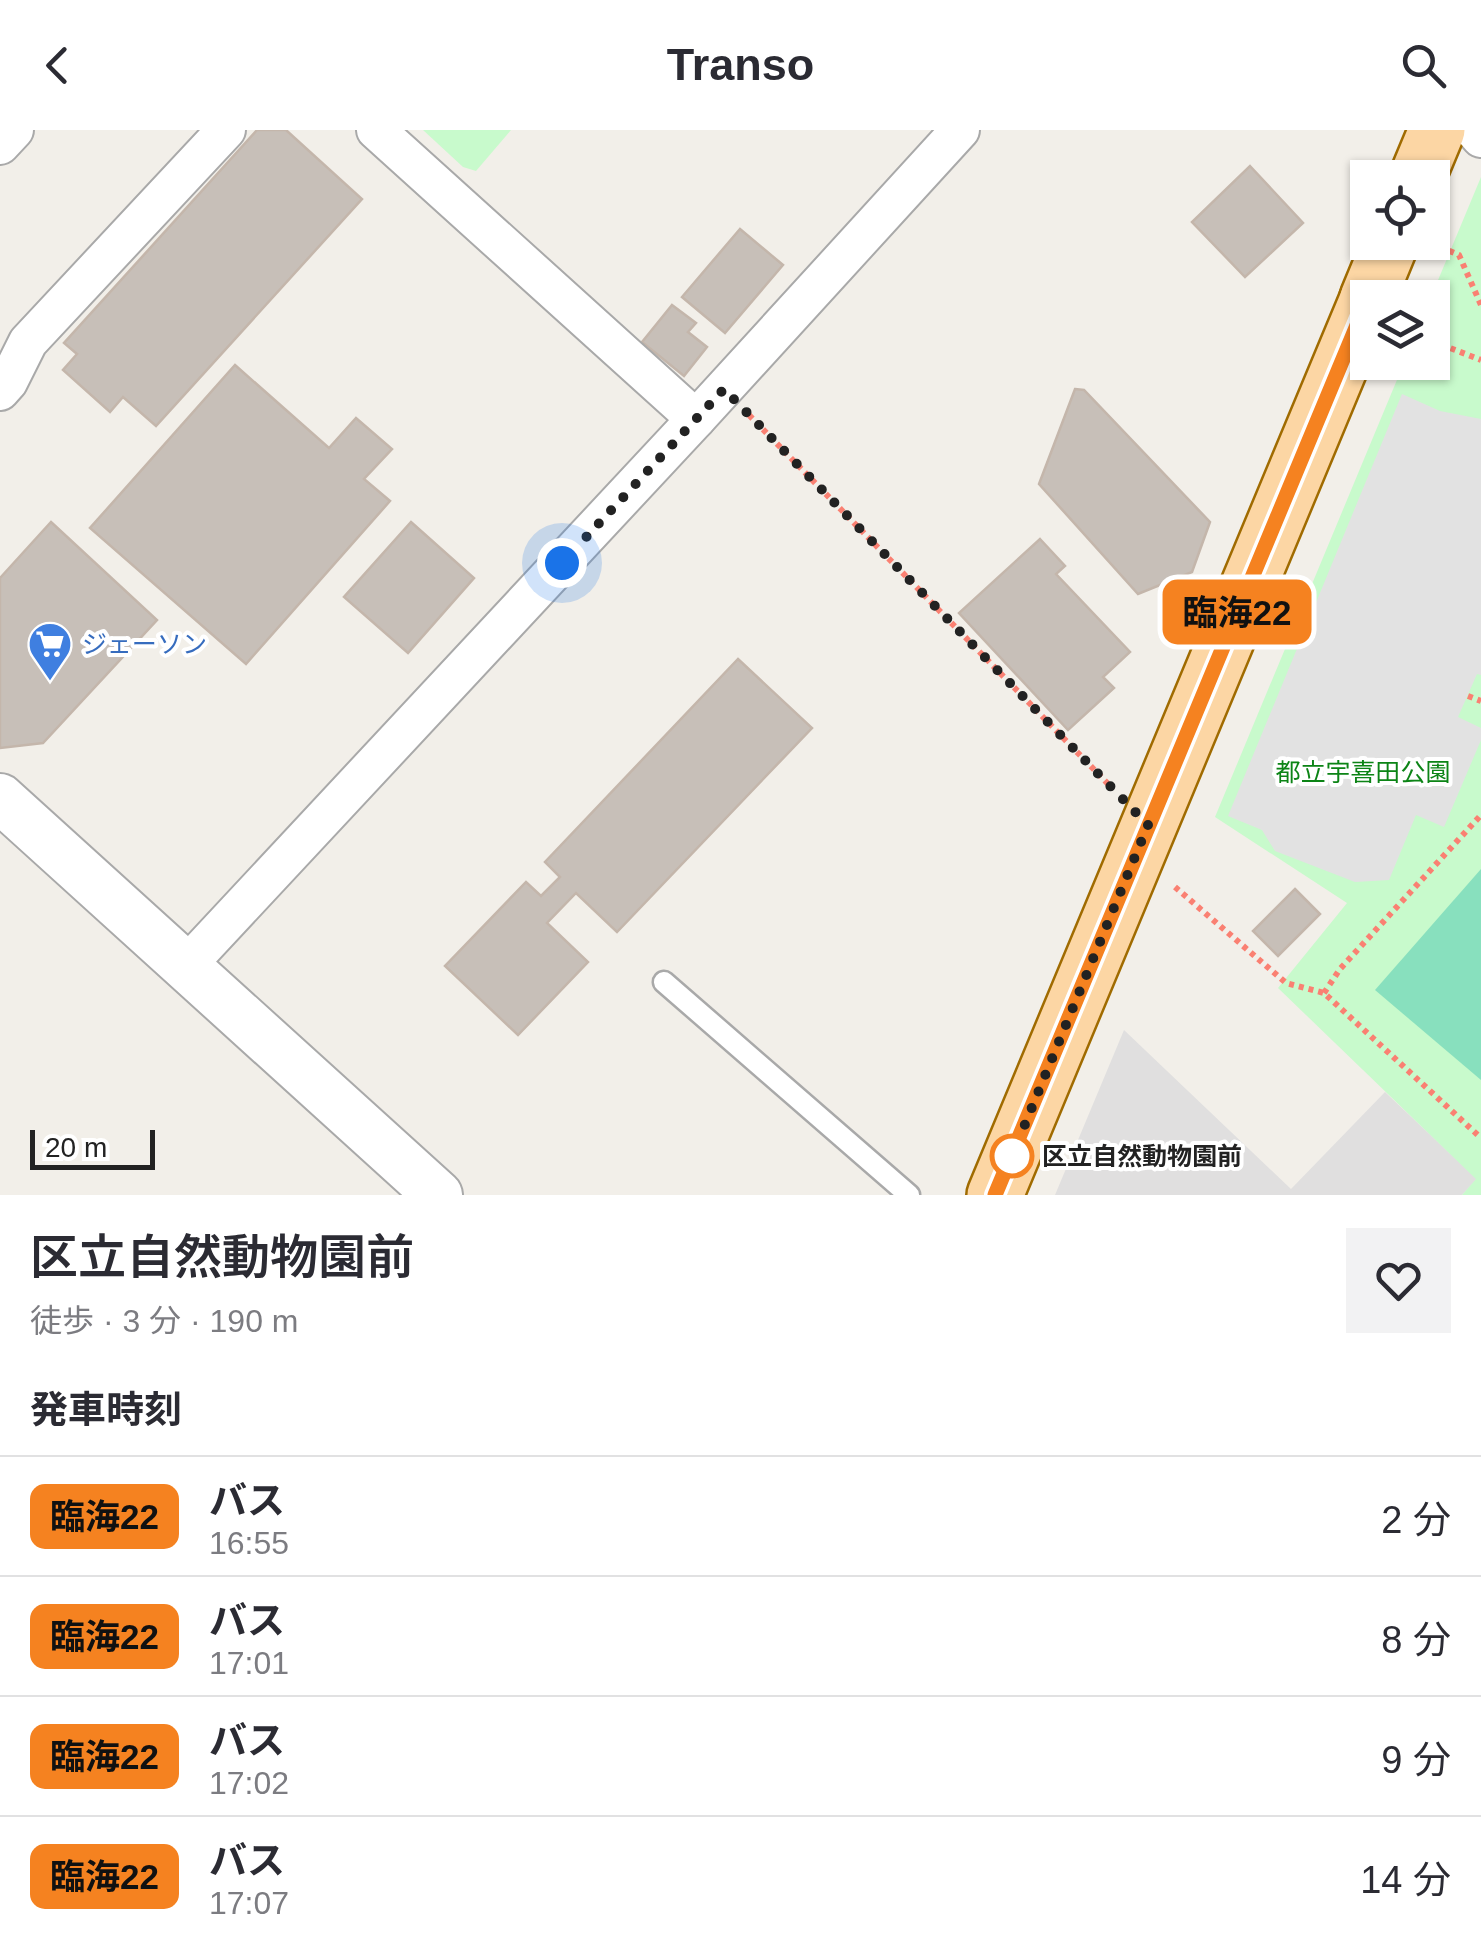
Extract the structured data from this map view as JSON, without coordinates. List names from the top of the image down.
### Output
{
  "parks": ["都立宇喜田公園"],
  "places": {
    "supermarket": ["ジェーソン"],
    "other": ["区立自然動物園前"]
  },
  "lines": ["bus line 臨海22"],
  "scale_bar": "20 m",
  "page": {
    "header": "Transo",
    "on_map": "臨海22",
    "scale": "20 m",
    "heading": [
      ["区立自然動物園前", "徒歩 · 3 分 · 190 m"],
      "発車時刻"
    ],
    "list": [
      {
        "mark": "臨海22",
        "name": "バス",
        "note": "16:55",
        "value": "2 分"
      },
      {
        "mark": "臨海22",
        "name": "バス",
        "note": "17:01",
        "value": "8 分"
      },
      {
        "mark": "臨海22",
        "name": "バス",
        "note": "17:02",
        "value": "9 分"
      },
      {
        "mark": "臨海22",
        "name": "バス",
        "note": "17:07",
        "value": "14 分"
      }
    ]
  }
}
